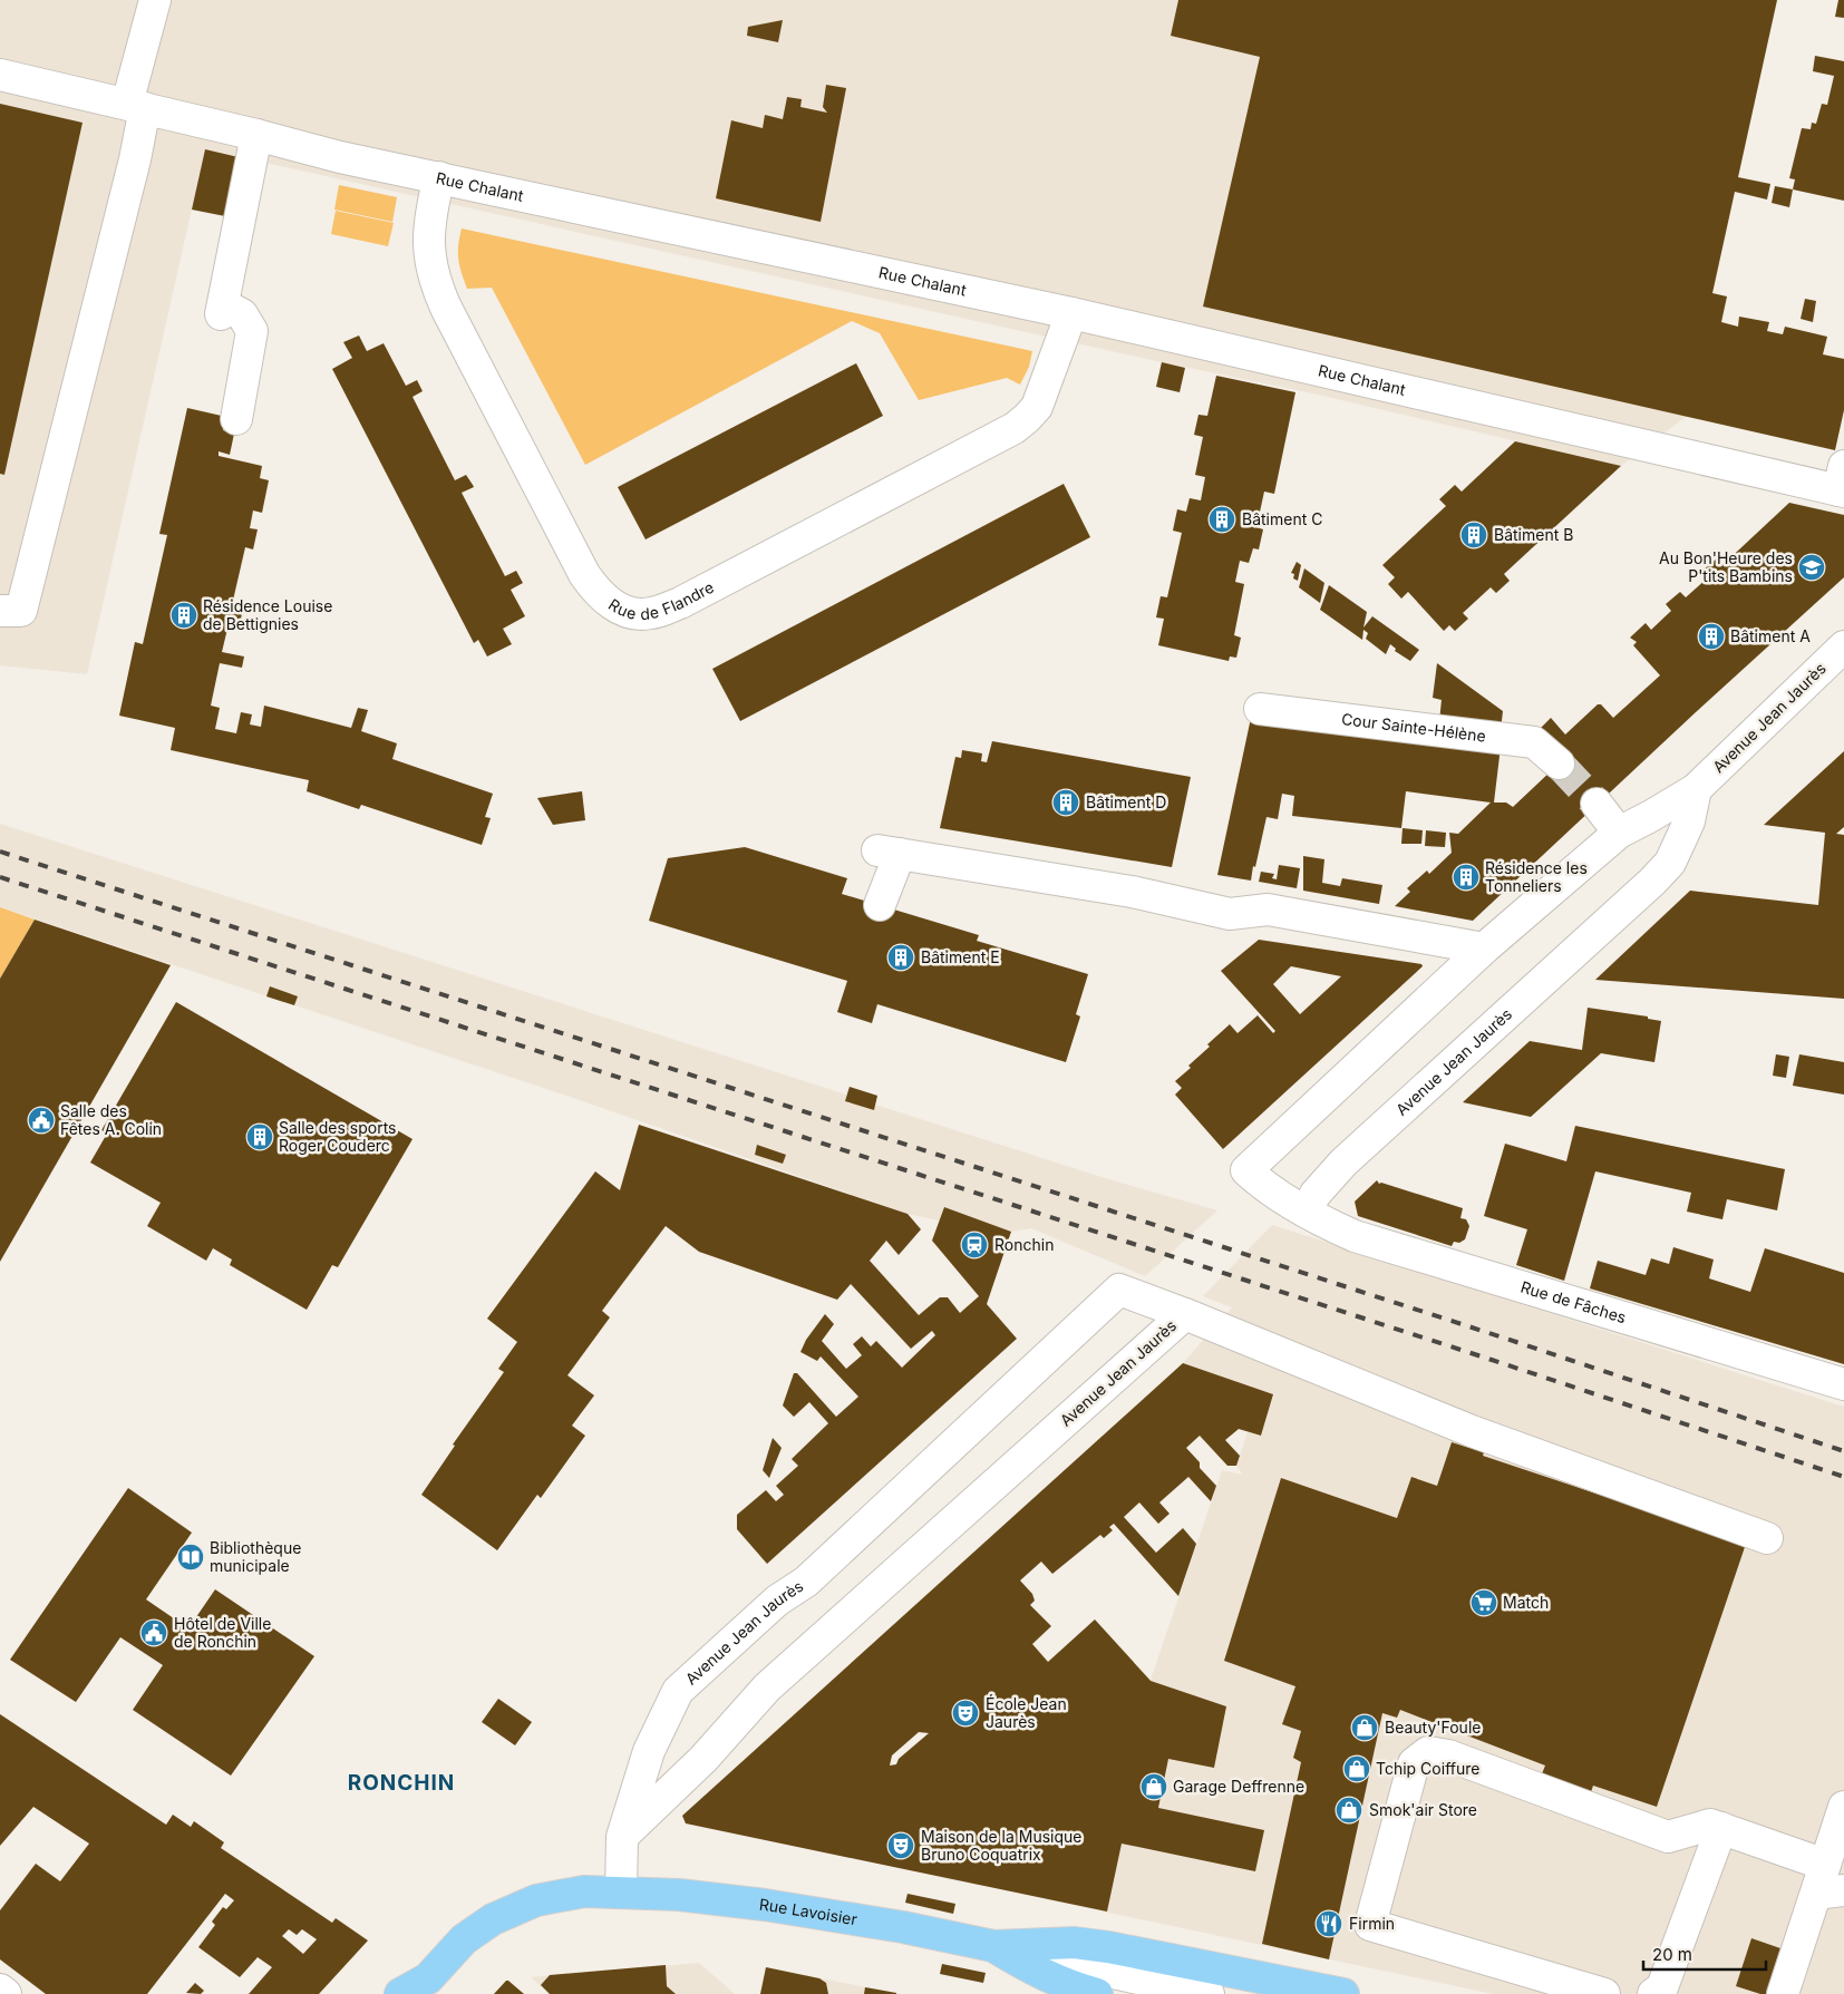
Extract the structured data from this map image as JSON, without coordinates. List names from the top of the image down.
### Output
{
  "streets": {
    "main road": ["Rue Lavoisier"],
    "street": [
      "Rue Chalant",
      "Rue de Flandre",
      "Avenue Jean Jaurès",
      "Cour Sainte-Hélène",
      "Rue de Fâches"
    ]
  },
  "crossings": [
    ["Rue Chalant", "Rue de Flandre"],
    ["Avenue Jean Jaurès", "Rue de Fâches"],
    ["Avenue Jean Jaurès", "Rue Lavoisier"]
  ],
  "districts": ["RONCHIN"],
  "places": {
    "building": [
      "Bâtiment C",
      "Bâtiment B",
      "Résidence Louise de Bettignies",
      "Bâtiment A",
      "Bâtiment D",
      "Résidence les Tonneliers",
      "Bâtiment E",
      "Salle des sports Roger Couderc"
    ],
    "school or university": ["Au Bon'Heure des P'tits Bambins"],
    "public building": ["Salle des Fêtes A. Colin", "Hôtel de Ville de Ronchin"],
    "station": ["Ronchin"],
    "library": ["Bibliothèque municipale"],
    "supermarket": ["Match"],
    "theatre": ["École Jean Jaurès", "Maison de la Musique Bruno Coquatrix"],
    "shop": [
      "Beauty'Foule",
      "Tchip Coiffure",
      "Garage Deffrenne",
      "Smok'air Store"
    ],
    "restaurant": ["Firmin"]
  },
  "scale_bar": "20 m"
}
